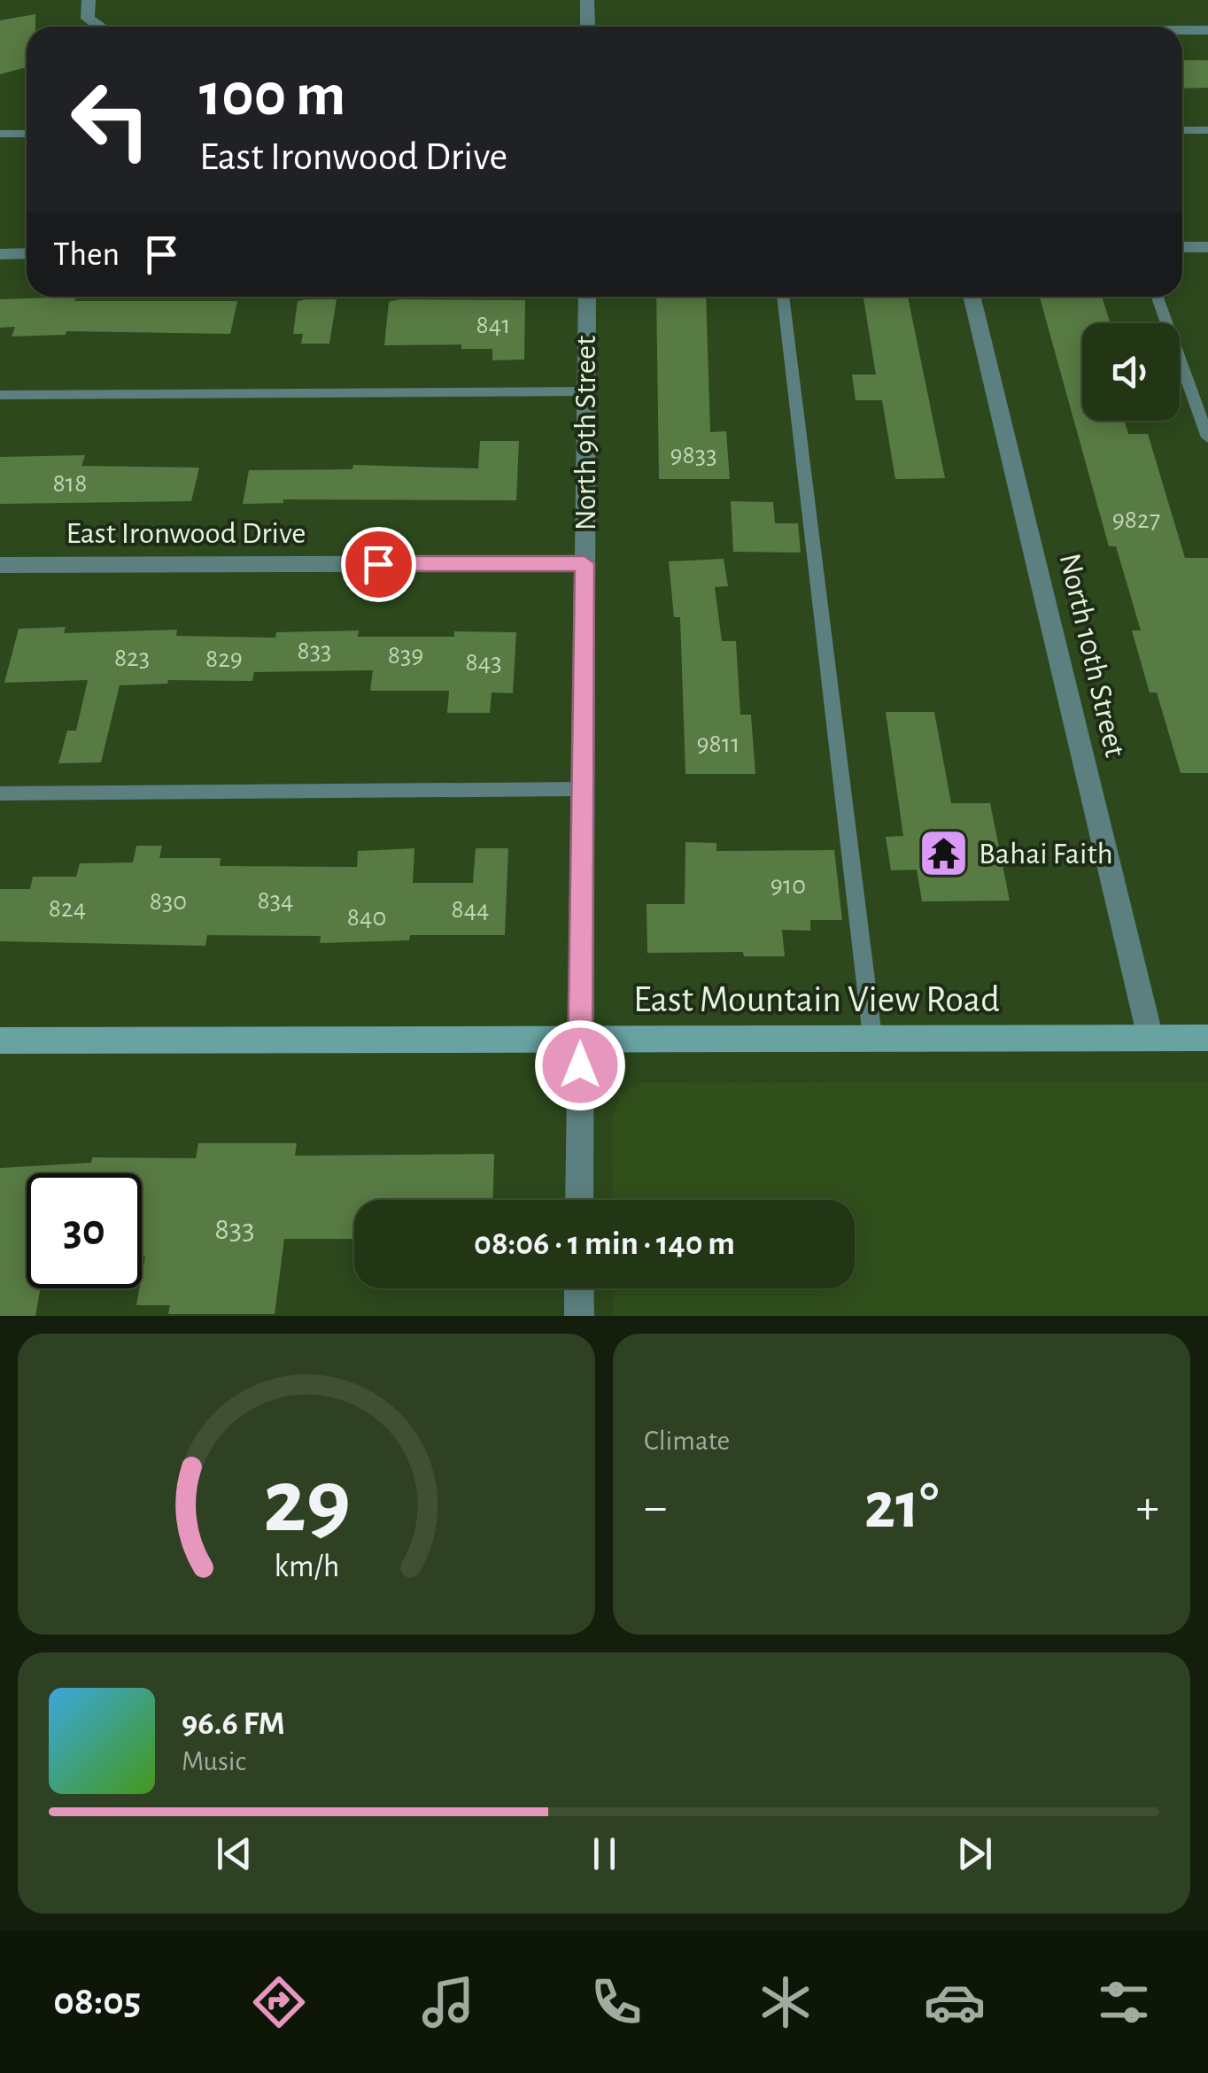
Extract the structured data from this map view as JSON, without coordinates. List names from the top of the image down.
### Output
{
  "streets": {
    "street": [
      "North 9th Street",
      "East Ironwood Drive",
      "North 10th Street",
      "East Mountain View Road"
    ]
  },
  "crossings": [
    ["North 9th Street", "East Ironwood Drive"],
    ["North 9th Street", "East Mountain View Road"],
    ["North 10th Street", "East Mountain View Road"]
  ],
  "places": {
    "temple": ["Bahai Faith"]
  },
  "house_numbers": [
    "841",
    "9833",
    "818",
    "9827",
    "833",
    "839",
    "823",
    "829",
    "843",
    "9811",
    "910",
    "834",
    "830",
    "824",
    "844",
    "840",
    "833"
  ],
  "page": {
    "turn": ["100 m", "East Ironwood Drive"],
    "then": "Then",
    "limit": "30",
    "trip": "08:06 · 1 min · 140 m",
    "tile": "Climate",
    "heat": ["−", "21°", "+"],
    "song": ["96.6 FM", "Music"],
    "tabs": "08:05",
    "gauge": ["29", "km/h"]
  }
}
